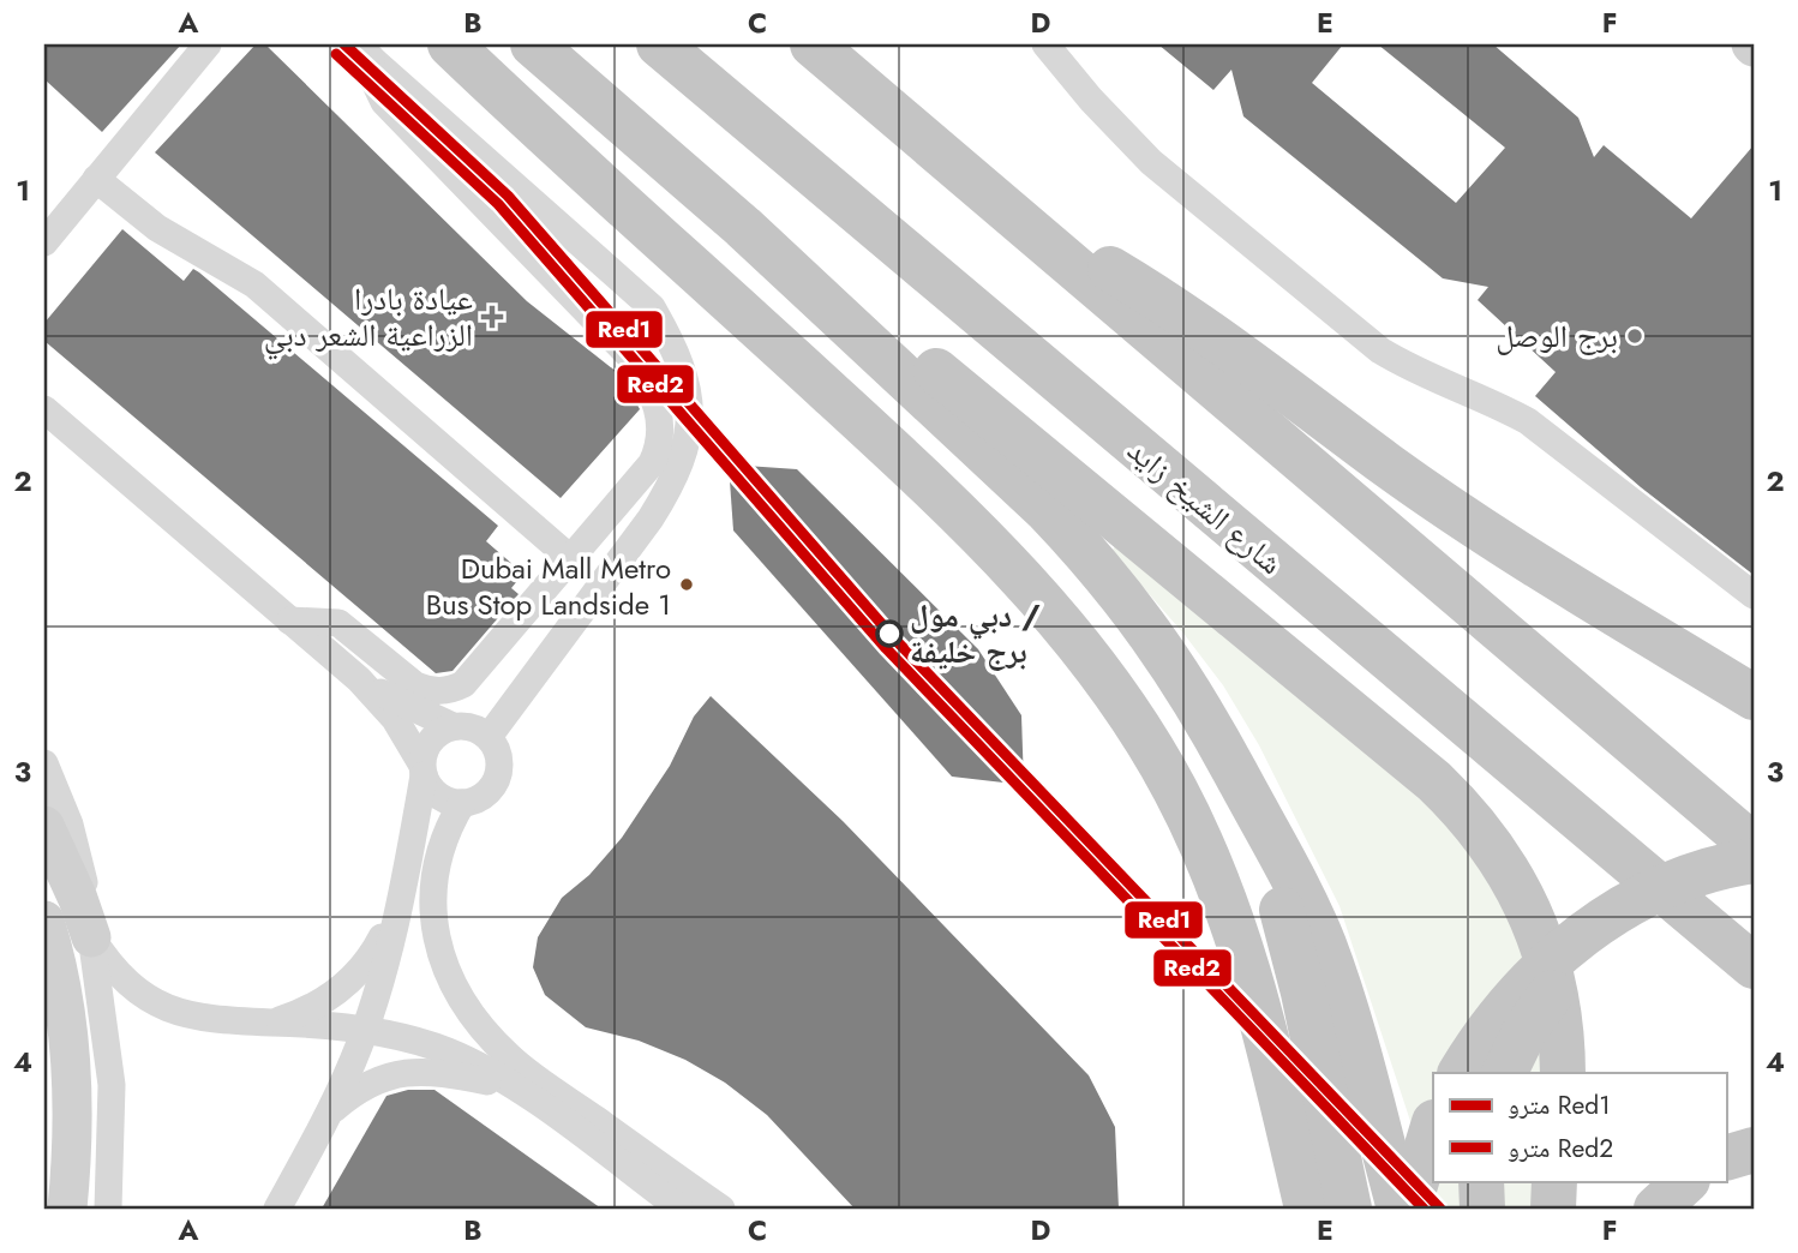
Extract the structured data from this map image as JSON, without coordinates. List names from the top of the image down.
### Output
{
  "streets": {
    "highway": ["شارع الشيخ زايد"]
  },
  "places": {
    "health": ["عيادة بادرا الزراعية الشعر دبي"],
    "other": ["برج الوصل", "Dubai Mall Metro Bus Stop Landside 1", "دبي مول / برج خليفة"]
  },
  "lines": ["metro line Red1", "metro line Red2"],
  "legend": ["مترو Red1", "مترو Red2"],
  "grid": {
    "columns": [
      "A",
      "B",
      "C",
      "D",
      "E",
      "F"
    ],
    "rows": [
      "1",
      "2",
      "3",
      "4"
    ]
  }
}
